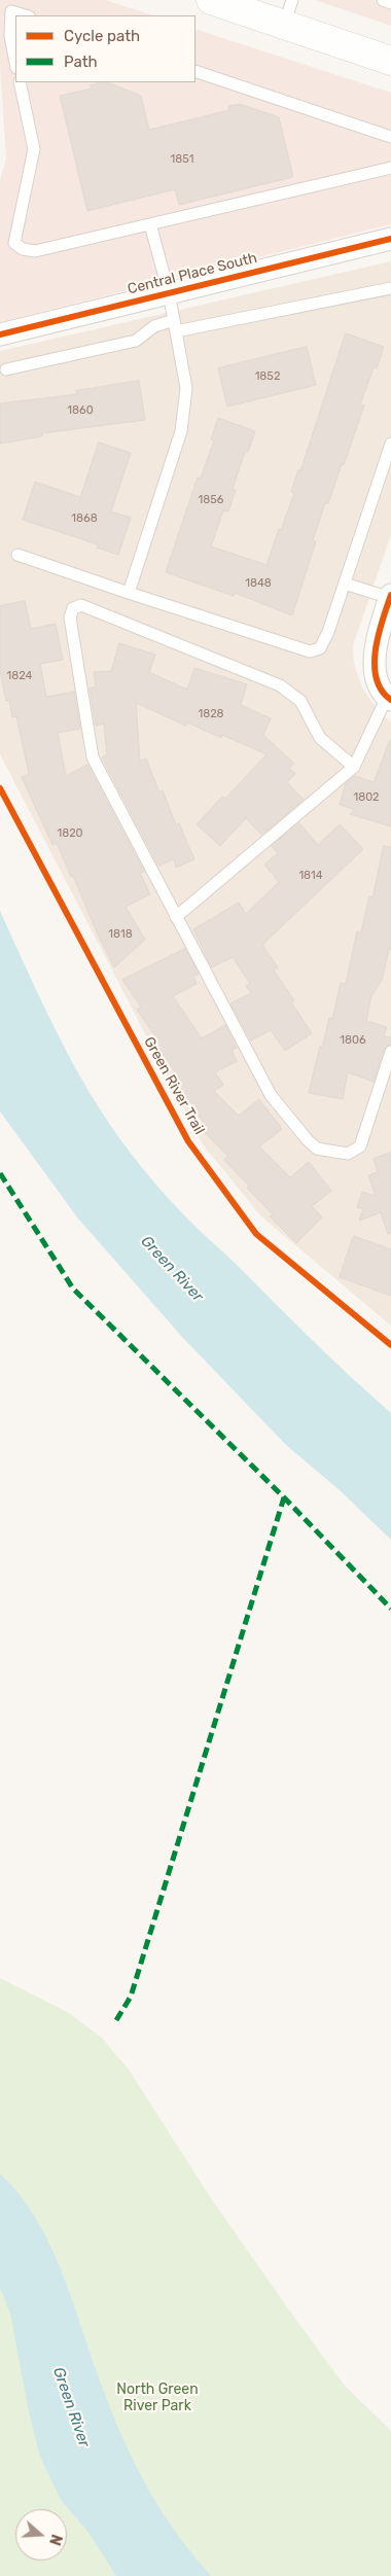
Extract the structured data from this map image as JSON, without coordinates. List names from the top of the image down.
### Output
{
  "streets": {
    "street": ["Central Place South"],
    "cycle path": ["Green River Trail"]
  },
  "water": ["Green River"],
  "parks": ["North Green River Park"],
  "house_numbers": [
    "1851",
    "1852",
    "1860",
    "1856",
    "1868",
    "1848",
    "1824",
    "1828",
    "1802",
    "1820",
    "1814",
    "1818",
    "1806"
  ],
  "legend": ["Cycle path", "Path"],
  "north": "right"
}
